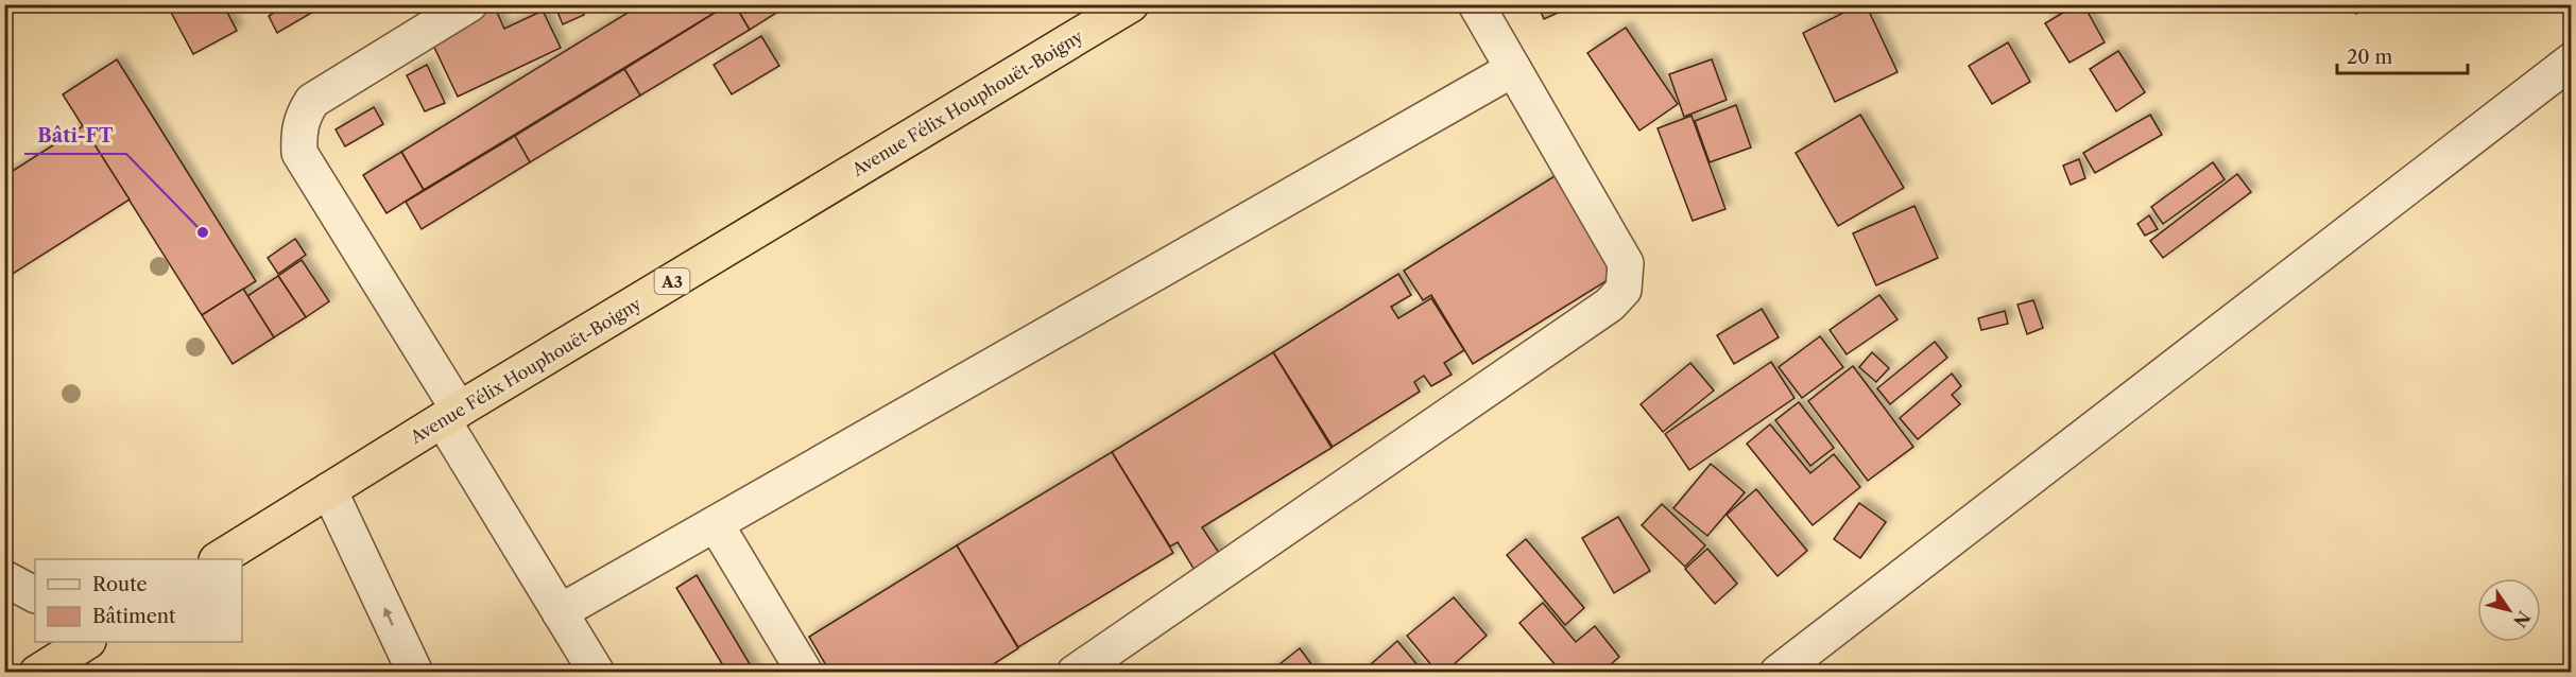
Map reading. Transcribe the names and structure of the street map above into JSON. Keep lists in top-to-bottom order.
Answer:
{
  "streets": {
    "highway": ["Avenue Félix Houphouët-Boigny", "A3"]
  },
  "places": ["Bâti-FT"],
  "legend": ["Route", "Bâtiment"],
  "scale_bar": "20 m",
  "north": "bottom right"
}
